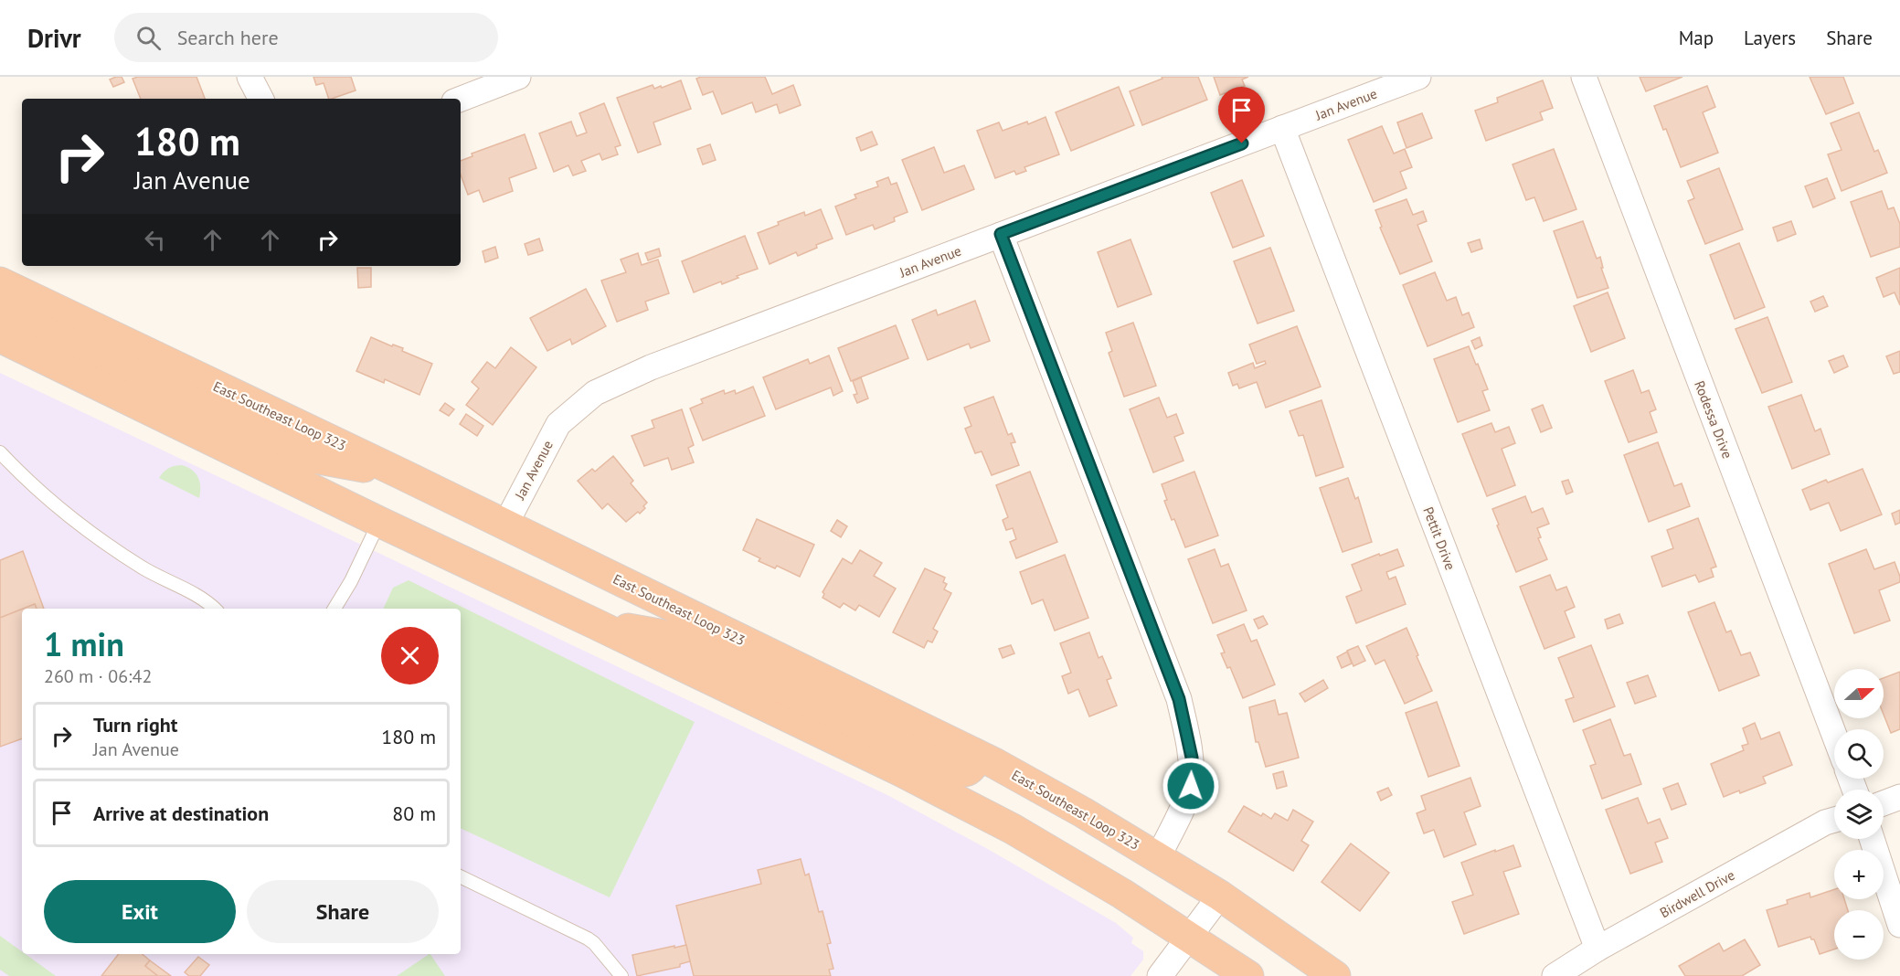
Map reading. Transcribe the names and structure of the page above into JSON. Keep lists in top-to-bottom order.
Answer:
{
  "streets": {
    "highway": ["East Southeast Loop 323"],
    "street": [
      "Jan Avenue",
      "Rodessa Drive",
      "Pettit Drive",
      "Birdwell Drive"
    ]
  },
  "crossings": [
    ["Jan Avenue", "East Southeast Loop 323"],
    ["Jan Avenue", "Pettit Drive"],
    ["Pettit Drive", "Birdwell Drive"]
  ],
  "north": "right",
  "page": {
    "header": "Drivr",
    "search": "Search here",
    "nav": ["Map", "Layers", "Share"],
    "turn": ["180 m", "Jan Avenue"],
    "heading": ["1 min", "260 m · 06:42"],
    "map_buttons": ["+", "−"],
    "list": [
      {
        "name": "Turn right",
        "note": "Jan Avenue",
        "value": "180 m"
      },
      {
        "name": "Arrive at destination",
        "value": "80 m"
      }
    ],
    "buttons": ["Exit", "Share"]
  }
}
